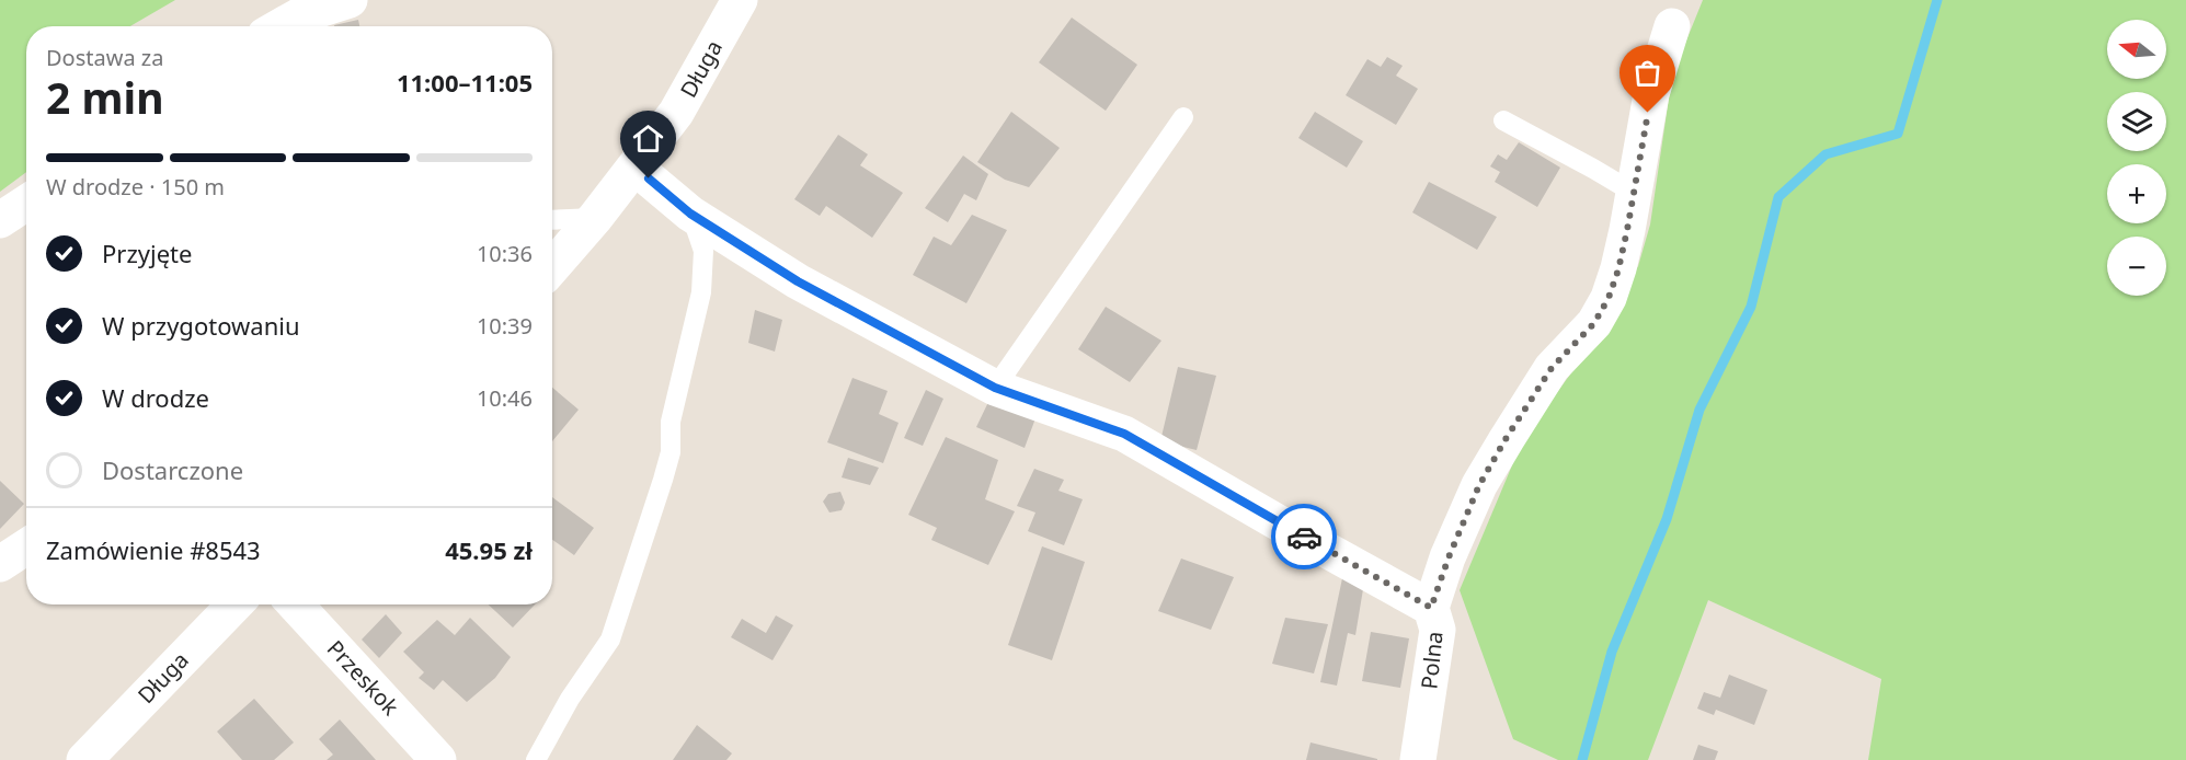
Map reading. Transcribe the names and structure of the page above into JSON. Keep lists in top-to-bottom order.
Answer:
{
  "streets": {
    "street": ["Długa", "Polna", "Przeskok"]
  },
  "north": "left",
  "page": {
    "map_buttons": ["+", "−"],
    "heading": ["2 min", "Dostawa za", "11:00–11:05"],
    "panel": ["Zamówienie #8543", "45.95 zł"],
    "bar": "W drodze · 150 m",
    "list": [
      ["Przyjęte", "10:36"],
      ["W przygotowaniu", "10:39"],
      ["W drodze", "10:46"],
      "Dostarczone"
    ]
  }
}
